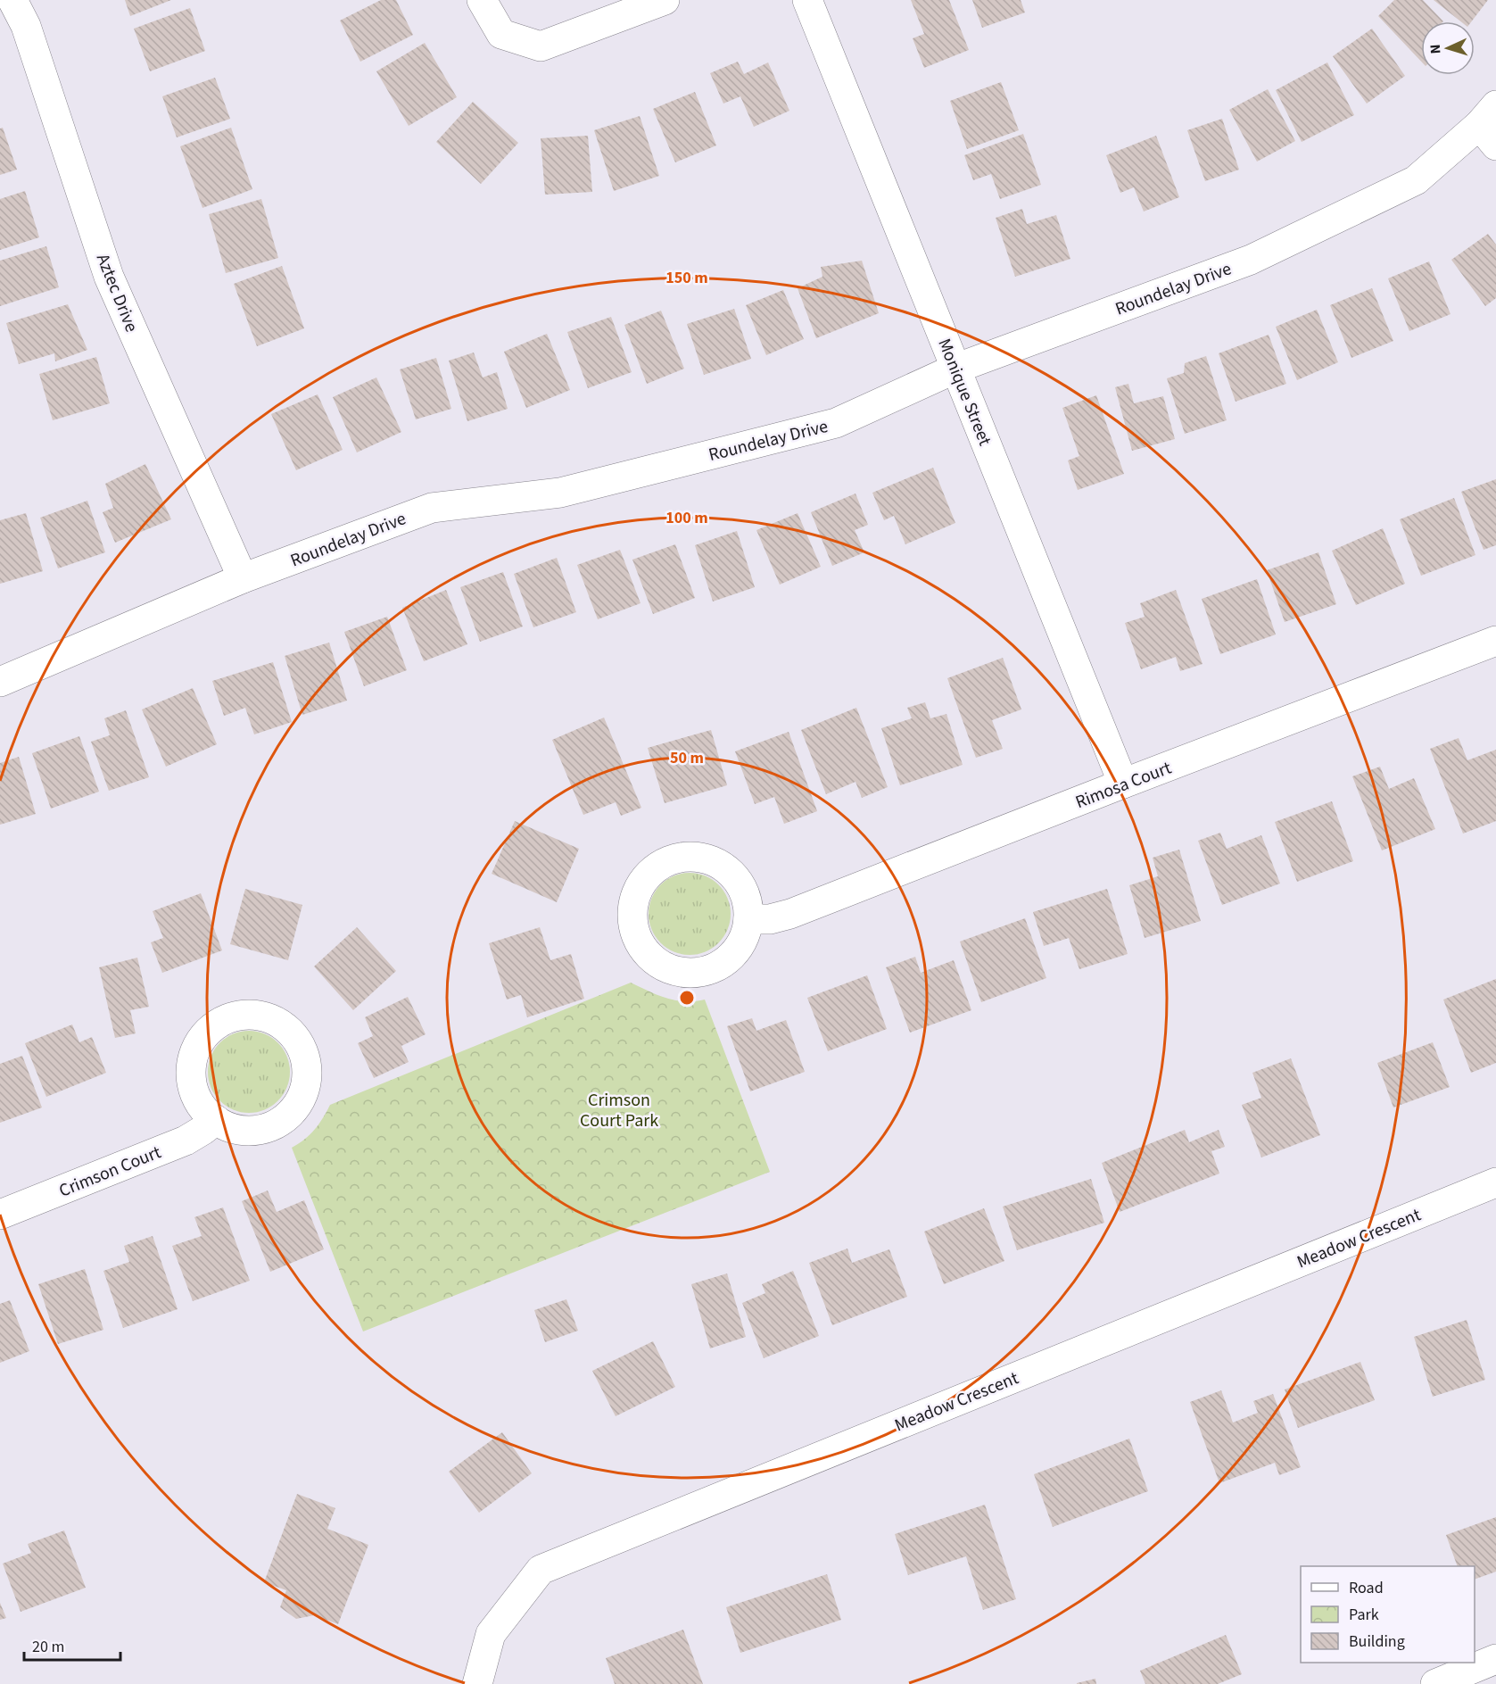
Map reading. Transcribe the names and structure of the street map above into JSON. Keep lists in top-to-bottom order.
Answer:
{
  "streets": {
    "street": [
      "Roundelay Drive",
      "Aztec Drive",
      "Monique Street",
      "Rimosa Court",
      "Crimson Court",
      "Meadow Crescent"
    ]
  },
  "crossings": [
    ["Roundelay Drive", "Aztec Drive"],
    ["Roundelay Drive", "Monique Street"],
    ["Monique Street", "Rimosa Court"]
  ],
  "parks": ["Crimson Court Park"],
  "legend": ["Road", "Park", "Building"],
  "scale_bar": "20 m",
  "north": "left",
  "rings": ["150 m", "100 m", "50 m"]
}
